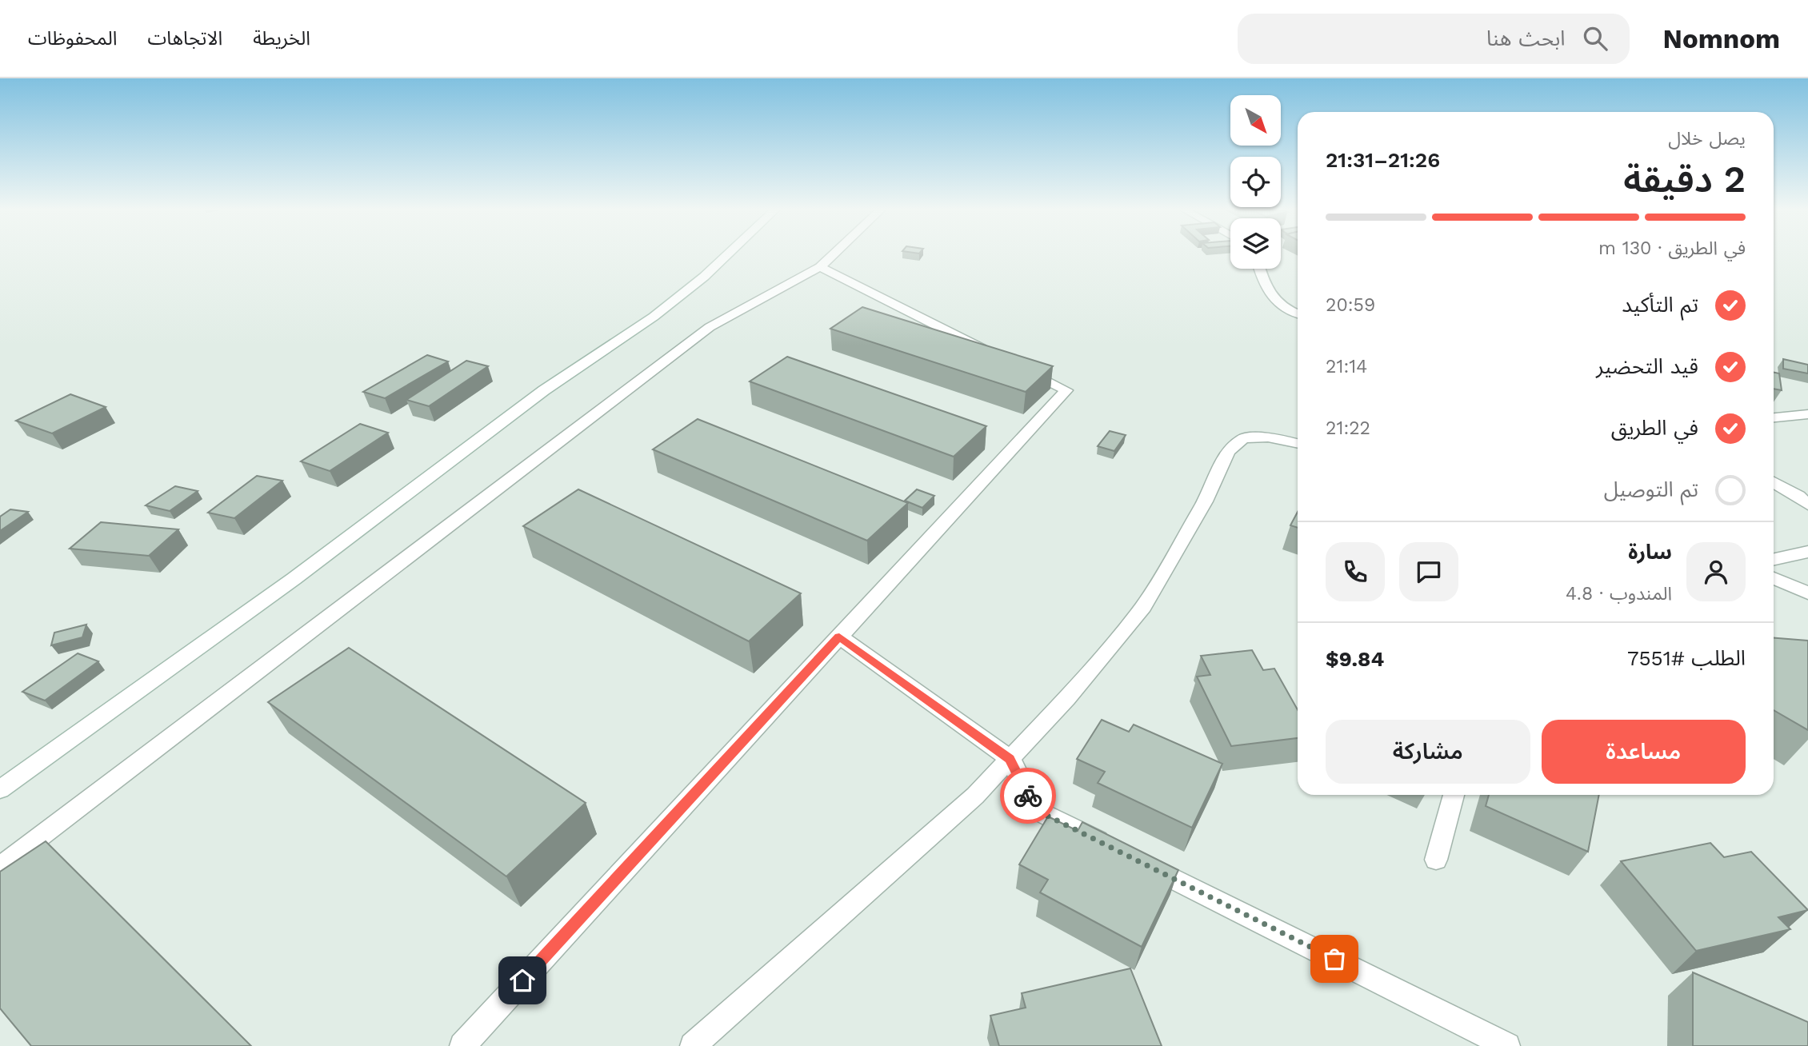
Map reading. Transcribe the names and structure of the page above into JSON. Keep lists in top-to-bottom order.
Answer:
{
  "north": "bottom right",
  "page": {
    "header": "Nomnom",
    "search": "ابحث هنا",
    "nav": ["الخريطة", "الاتجاهات", "المحفوظات"],
    "heading": ["2 دقيقة", "يصل خلال", "21:26–21:31"],
    "panel": [
      "سارة",
      "المندوب · 4.8",
      "الطلب #7551",
      "$9.84"
    ],
    "bar": "في الطريق · 130 m",
    "list": [
      ["تم التأكيد", "20:59"],
      ["قيد التحضير", "21:14"],
      ["في الطريق", "21:22"],
      "تم التوصيل"
    ],
    "buttons": ["مساعدة", "مشاركة"]
  }
}
